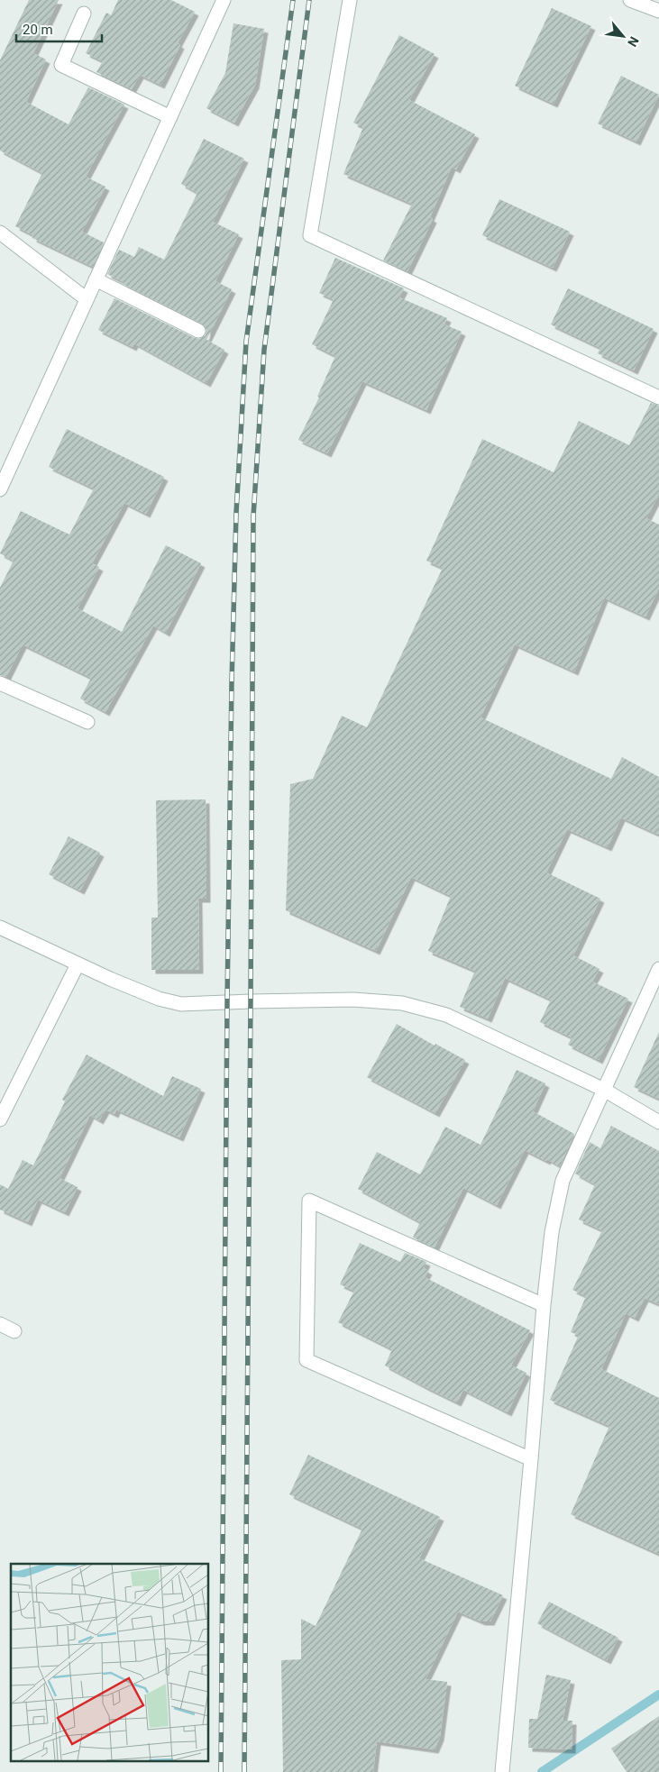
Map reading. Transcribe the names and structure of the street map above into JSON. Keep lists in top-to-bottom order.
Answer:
{
  "scale_bar": "20 m",
  "north": "bottom right"
}
